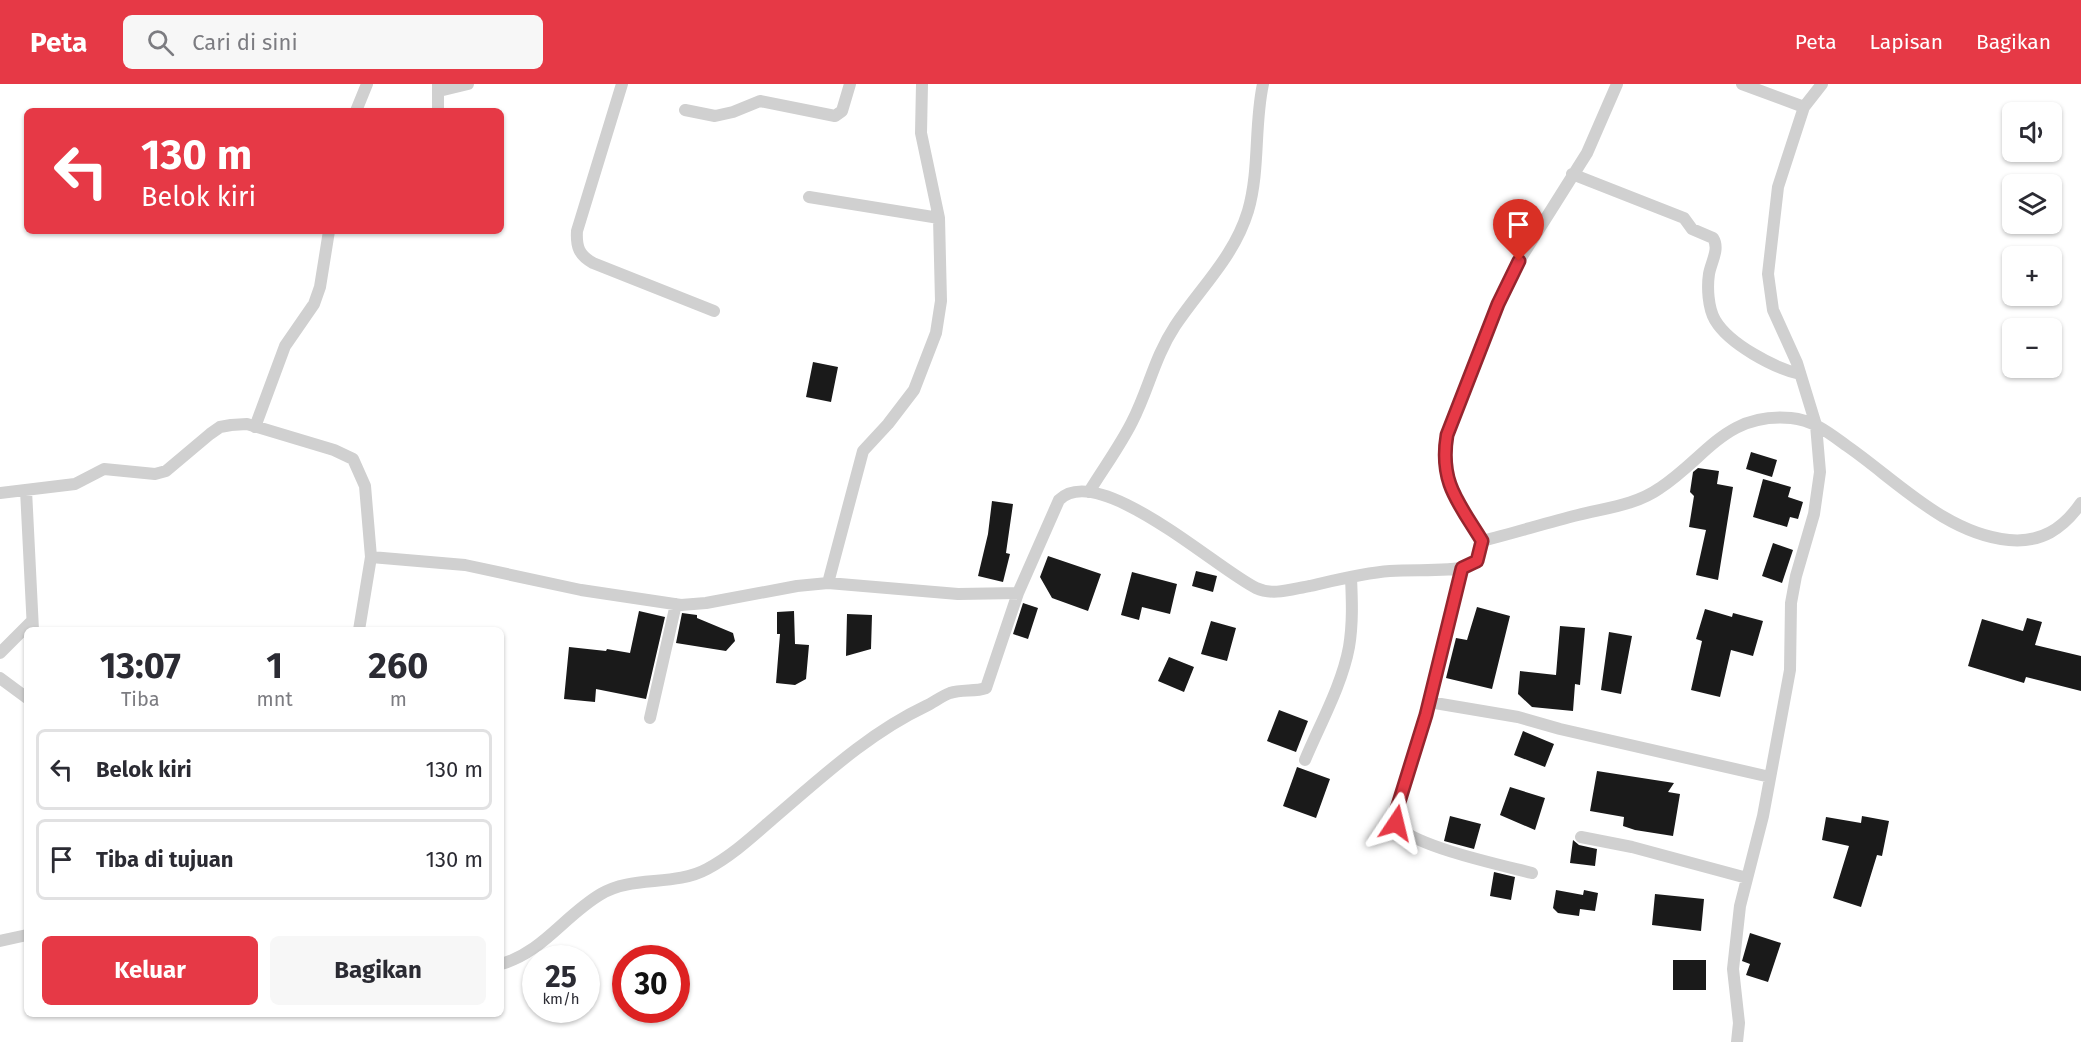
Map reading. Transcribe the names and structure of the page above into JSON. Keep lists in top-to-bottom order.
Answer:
{
  "page": {
    "header": "Peta",
    "search": "Cari di sini",
    "nav": ["Peta", "Lapisan", "Bagikan"],
    "map_buttons": ["+", "−"],
    "turn": ["130 m", "Belok kiri"],
    "eta": [
      "13:07",
      "Tiba",
      "1",
      "mnt",
      "260",
      "m"
    ],
    "list": [
      {
        "name": "Belok kiri",
        "value": "130 m"
      },
      {
        "name": "Tiba di tujuan",
        "value": "130 m"
      }
    ],
    "buttons": ["Keluar", "Bagikan"],
    "speed": "25 km/h",
    "limit": "30"
  }
}
